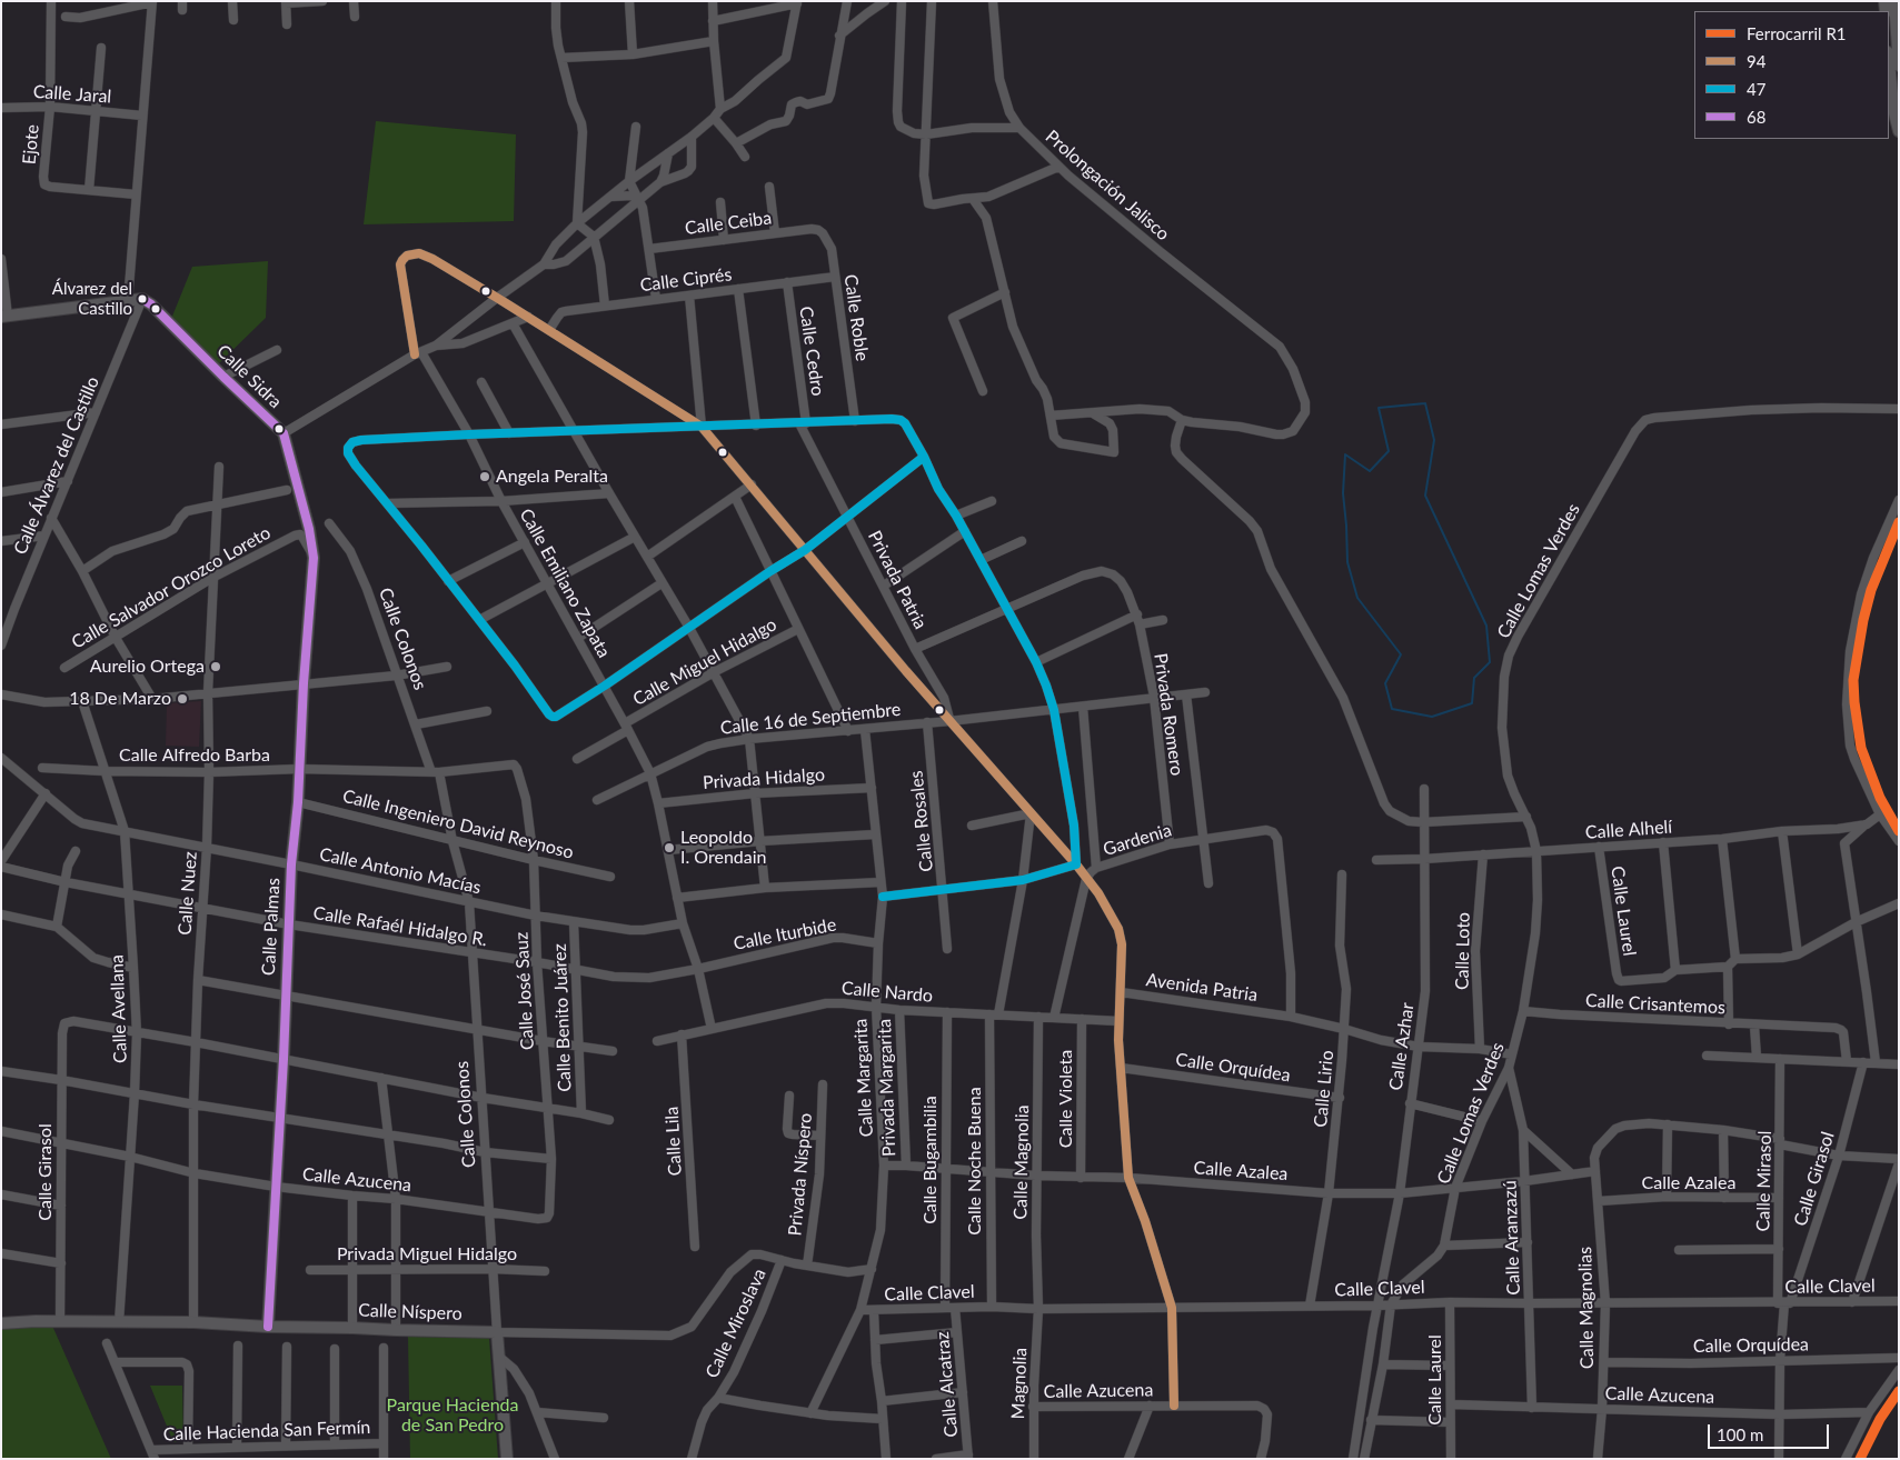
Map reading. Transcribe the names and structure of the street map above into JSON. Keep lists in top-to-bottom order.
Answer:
{
  "streets": {
    "street": [
      "Calle Jaral",
      "Ejote",
      "Prolongación Jalisco",
      "Calle Ceiba",
      "Calle Ciprés",
      "Calle Roble",
      "Calle Cedro",
      "Calle Sidra",
      "Calle Álvarez del Castillo",
      "Calle Lomas Verdes",
      "Privada Patria",
      "Calle Emiliano Zapata",
      "Calle Salvador Orozco Loreto",
      "Calle Colonos",
      "Calle Miguel Hidalgo",
      "Privada Romero",
      "Calle 16 de Septiembre",
      "Calle Alfredo Barba",
      "Privada Hidalgo",
      "Calle Rosales",
      "Calle Ingeniero David Reynoso",
      "Calle Alhelí",
      "Gardenia",
      "Calle Antonio Macías",
      "Calle Nuez",
      "Calle Laurel",
      "Calle Palmas",
      "Calle Rafaél Hidalgo R.",
      "Calle Iturbide",
      "Calle Loto",
      "Avenida Patria",
      "Calle José Sauz",
      "Calle Nardo",
      "Calle Crisantemos",
      "Calle Avellana",
      "Calle Benito Juárez",
      "Calle Azhar",
      "Calle Orquídea",
      "Calle Margarita",
      "Privada Margarita",
      "Calle Lirio",
      "Calle Violeta",
      "Calle Lila",
      "Calle Bugambilia",
      "Calle Noche Buena",
      "Calle Magnolia",
      "Calle Azalea",
      "Calle Girasol",
      "Privada Níspero",
      "Calle Azucena",
      "Calle Mirasol",
      "Calle Aranzazú",
      "Privada Miguel Hidalgo",
      "Calle Clavel",
      "Calle Magnolias",
      "Calle Níspero",
      "Calle Miroslava",
      "Magnolia",
      "Calle Alcatraz",
      "Calle Hacienda San Fermín"
    ]
  },
  "crossings": [
    ["Calle Jaral", "Ejote"],
    ["Calle Ceiba", "Calle Roble"],
    ["Calle Ciprés", "Calle Roble"],
    ["Calle Ciprés", "Calle Cedro"],
    ["Calle Ciprés", "Avenida Patria"],
    ["Calle Cedro", "Privada Patria"],
    ["Calle Sidra", "Calle Álvarez del Castillo"],
    ["Calle Sidra", "Calle Palmas"],
    ["Calle Lomas Verdes", "Calle Alhelí"],
    ["Calle Lomas Verdes", "Avenida Patria"],
    ["Calle Lomas Verdes", "Calle Crisantemos"],
    ["Calle Lomas Verdes", "Calle Azalea"],
    ["Calle Lomas Verdes", "Calle Aranzazú"],
    ["Privada Patria", "Calle 16 de Septiembre"],
    ["Privada Patria", "Avenida Patria"],
    ["Calle Emiliano Zapata", "Calle Miguel Hidalgo"],
    ["Calle Emiliano Zapata", "Calle 16 de Septiembre"],
    ["Calle Emiliano Zapata", "Privada Hidalgo"],
    ["Calle Emiliano Zapata", "Calle Antonio Macías"],
    ["Calle Emiliano Zapata", "Calle Rafaél Hidalgo R."],
    ["Calle Emiliano Zapata", "Calle Iturbide"],
    ["Calle Emiliano Zapata", "Avenida Patria"],
    ["Calle Emiliano Zapata", "Calle Nardo"],
    ["Calle Salvador Orozco Loreto", "Calle Nuez"],
    ["Calle Salvador Orozco Loreto", "Calle Palmas"],
    ["Calle Colonos", "Calle Alfredo Barba"],
    ["Calle Colonos", "Calle Ingeniero David Reynoso"],
    ["Calle Colonos", "Calle Antonio Macías"],
    ["Calle Colonos", "Calle Rafaél Hidalgo R."],
    ["Calle Colonos", "Calle Azucena"],
    ["Calle Colonos", "Privada Miguel Hidalgo"],
    ["Calle Colonos", "Calle Níspero"],
    ["Privada Romero", "Calle 16 de Septiembre"],
    ["Privada Romero", "Gardenia"],
    ["Calle 16 de Septiembre", "Calle Rosales"],
    ["Calle 16 de Septiembre", "Avenida Patria"],
    ["Calle 16 de Septiembre", "Calle Margarita"],
    ["Calle Alfredo Barba", "Calle Nuez"],
    ["Calle Alfredo Barba", "Calle Palmas"],
    ["Calle Alfredo Barba", "Calle José Sauz"],
    ["Calle Alfredo Barba", "Calle Avellana"],
    ["Privada Hidalgo", "Calle Margarita"],
    ["Calle Ingeniero David Reynoso", "Calle Palmas"],
    ["Calle Ingeniero David Reynoso", "Calle José Sauz"],
    ["Calle Alhelí", "Calle Laurel"],
    ["Calle Alhelí", "Calle Loto"],
    ["Calle Alhelí", "Calle Azhar"],
    ["Gardenia", "Avenida Patria"],
    ["Calle Antonio Macías", "Calle Nuez"],
    ["Calle Antonio Macías", "Calle Palmas"],
    ["Calle Antonio Macías", "Calle José Sauz"],
    ["Calle Antonio Macías", "Calle Avellana"],
    ["Calle Antonio Macías", "Calle Benito Juárez"],
    ["Calle Nuez", "Calle Rafaél Hidalgo R."],
    ["Calle Nuez", "Calle Azucena"],
    ["Calle Nuez", "Calle Níspero"],
    ["Calle Laurel", "Calle Azucena"],
    ["Calle Laurel", "Calle Clavel"],
    ["Calle Palmas", "Calle Rafaél Hidalgo R."],
    ["Calle Palmas", "Calle Azucena"],
    ["Calle Palmas", "Calle Níspero"],
    ["Calle Rafaél Hidalgo R.", "Calle Iturbide"],
    ["Calle Rafaél Hidalgo R.", "Calle José Sauz"],
    ["Calle Rafaél Hidalgo R.", "Calle Avellana"],
    ["Calle Rafaél Hidalgo R.", "Calle Benito Juárez"],
    ["Calle Iturbide", "Calle Margarita"],
    ["Calle Loto", "Avenida Patria"],
    ["Avenida Patria", "Calle Azhar"],
    ["Avenida Patria", "Calle Lirio"],
    ["Avenida Patria", "Calle Noche Buena"],
    ["Calle José Sauz", "Calle Azucena"],
    ["Calle Nardo", "Calle Margarita"],
    ["Calle Nardo", "Privada Margarita"],
    ["Calle Nardo", "Calle Violeta"],
    ["Calle Nardo", "Calle Lila"],
    ["Calle Nardo", "Calle Bugambilia"],
    ["Calle Nardo", "Calle Noche Buena"],
    ["Calle Nardo", "Calle Magnolia"],
    ["Calle Avellana", "Calle Girasol"],
    ["Calle Avellana", "Calle Azucena"],
    ["Calle Avellana", "Calle Níspero"],
    ["Calle Azhar", "Calle Azalea"],
    ["Calle Azhar", "Calle Clavel"],
    ["Calle Orquídea", "Calle Lirio"],
    ["Calle Orquídea", "Calle Mirasol"],
    ["Calle Orquídea", "Calle Magnolias"],
    ["Calle Margarita", "Calle Azalea"],
    ["Calle Margarita", "Calle Clavel"],
    ["Privada Margarita", "Calle Azalea"],
    ["Calle Lirio", "Calle Azalea"],
    ["Calle Lirio", "Calle Clavel"],
    ["Calle Violeta", "Calle Azalea"],
    ["Calle Bugambilia", "Calle Azalea"],
    ["Calle Bugambilia", "Calle Clavel"],
    ["Calle Noche Buena", "Calle Azalea"],
    ["Calle Noche Buena", "Calle Clavel"],
    ["Calle Magnolia", "Calle Azalea"],
    ["Calle Magnolia", "Calle Clavel"],
    ["Calle Magnolia", "Magnolia"],
    ["Calle Azalea", "Calle Mirasol"],
    ["Calle Azalea", "Calle Aranzazú"],
    ["Calle Azalea", "Calle Magnolias"],
    ["Calle Girasol", "Calle Azucena"],
    ["Calle Girasol", "Calle Mirasol"],
    ["Calle Girasol", "Calle Clavel"],
    ["Calle Girasol", "Calle Níspero"],
    ["Calle Azucena", "Calle Mirasol"],
    ["Calle Azucena", "Calle Aranzazú"],
    ["Calle Azucena", "Calle Magnolias"],
    ["Calle Azucena", "Magnolia"],
    ["Calle Mirasol", "Calle Clavel"],
    ["Calle Aranzazú", "Calle Clavel"],
    ["Calle Clavel", "Calle Magnolias"],
    ["Calle Clavel", "Magnolia"],
    ["Calle Clavel", "Calle Alcatraz"],
    ["Calle Níspero", "Calle Miroslava"]
  ],
  "parks": ["Parque Hacienda de San Pedro"],
  "places": [
    "Álvarez del Castillo",
    "Angela Peralta",
    "Aurelio Ortega",
    "18 De Marzo",
    "Leopoldo I. Orendain"
  ],
  "lines": [
    "transit line 94",
    "transit line 68",
    "transit line 47",
    "rail line R1"
  ],
  "legend": [
    "Ferrocarril R1",
    "94",
    "47",
    "68"
  ],
  "scale_bar": "100 m"
}
